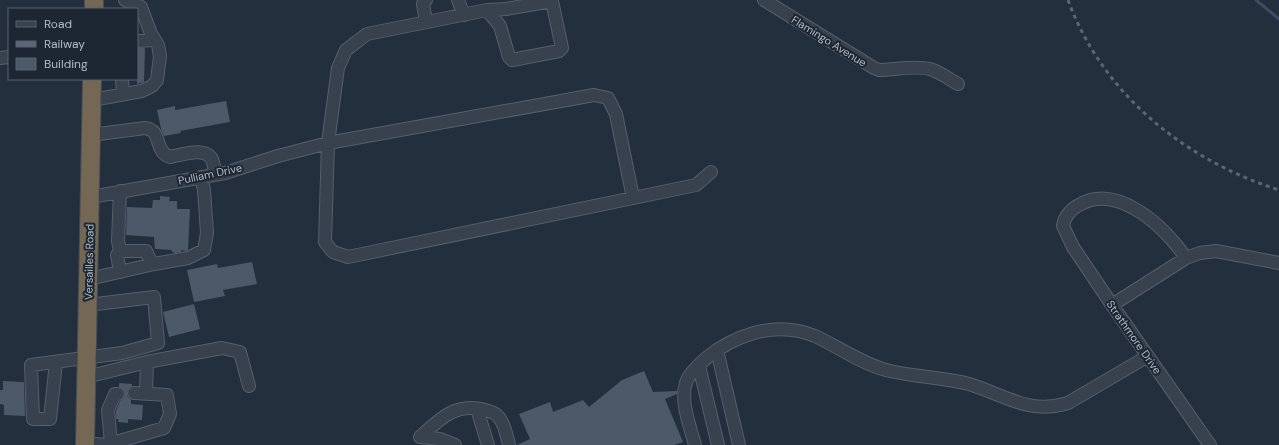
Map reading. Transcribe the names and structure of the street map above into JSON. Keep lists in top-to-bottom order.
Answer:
{
  "streets": {
    "highway": ["Versailles Road"],
    "street": ["Flamingo Avenue", "Pulliam Drive", "Strathmore Drive"]
  },
  "crossings": [
    ["Pulliam Drive", "Versailles Road"]
  ],
  "legend": ["Road", "Railway", "Building"]
}
